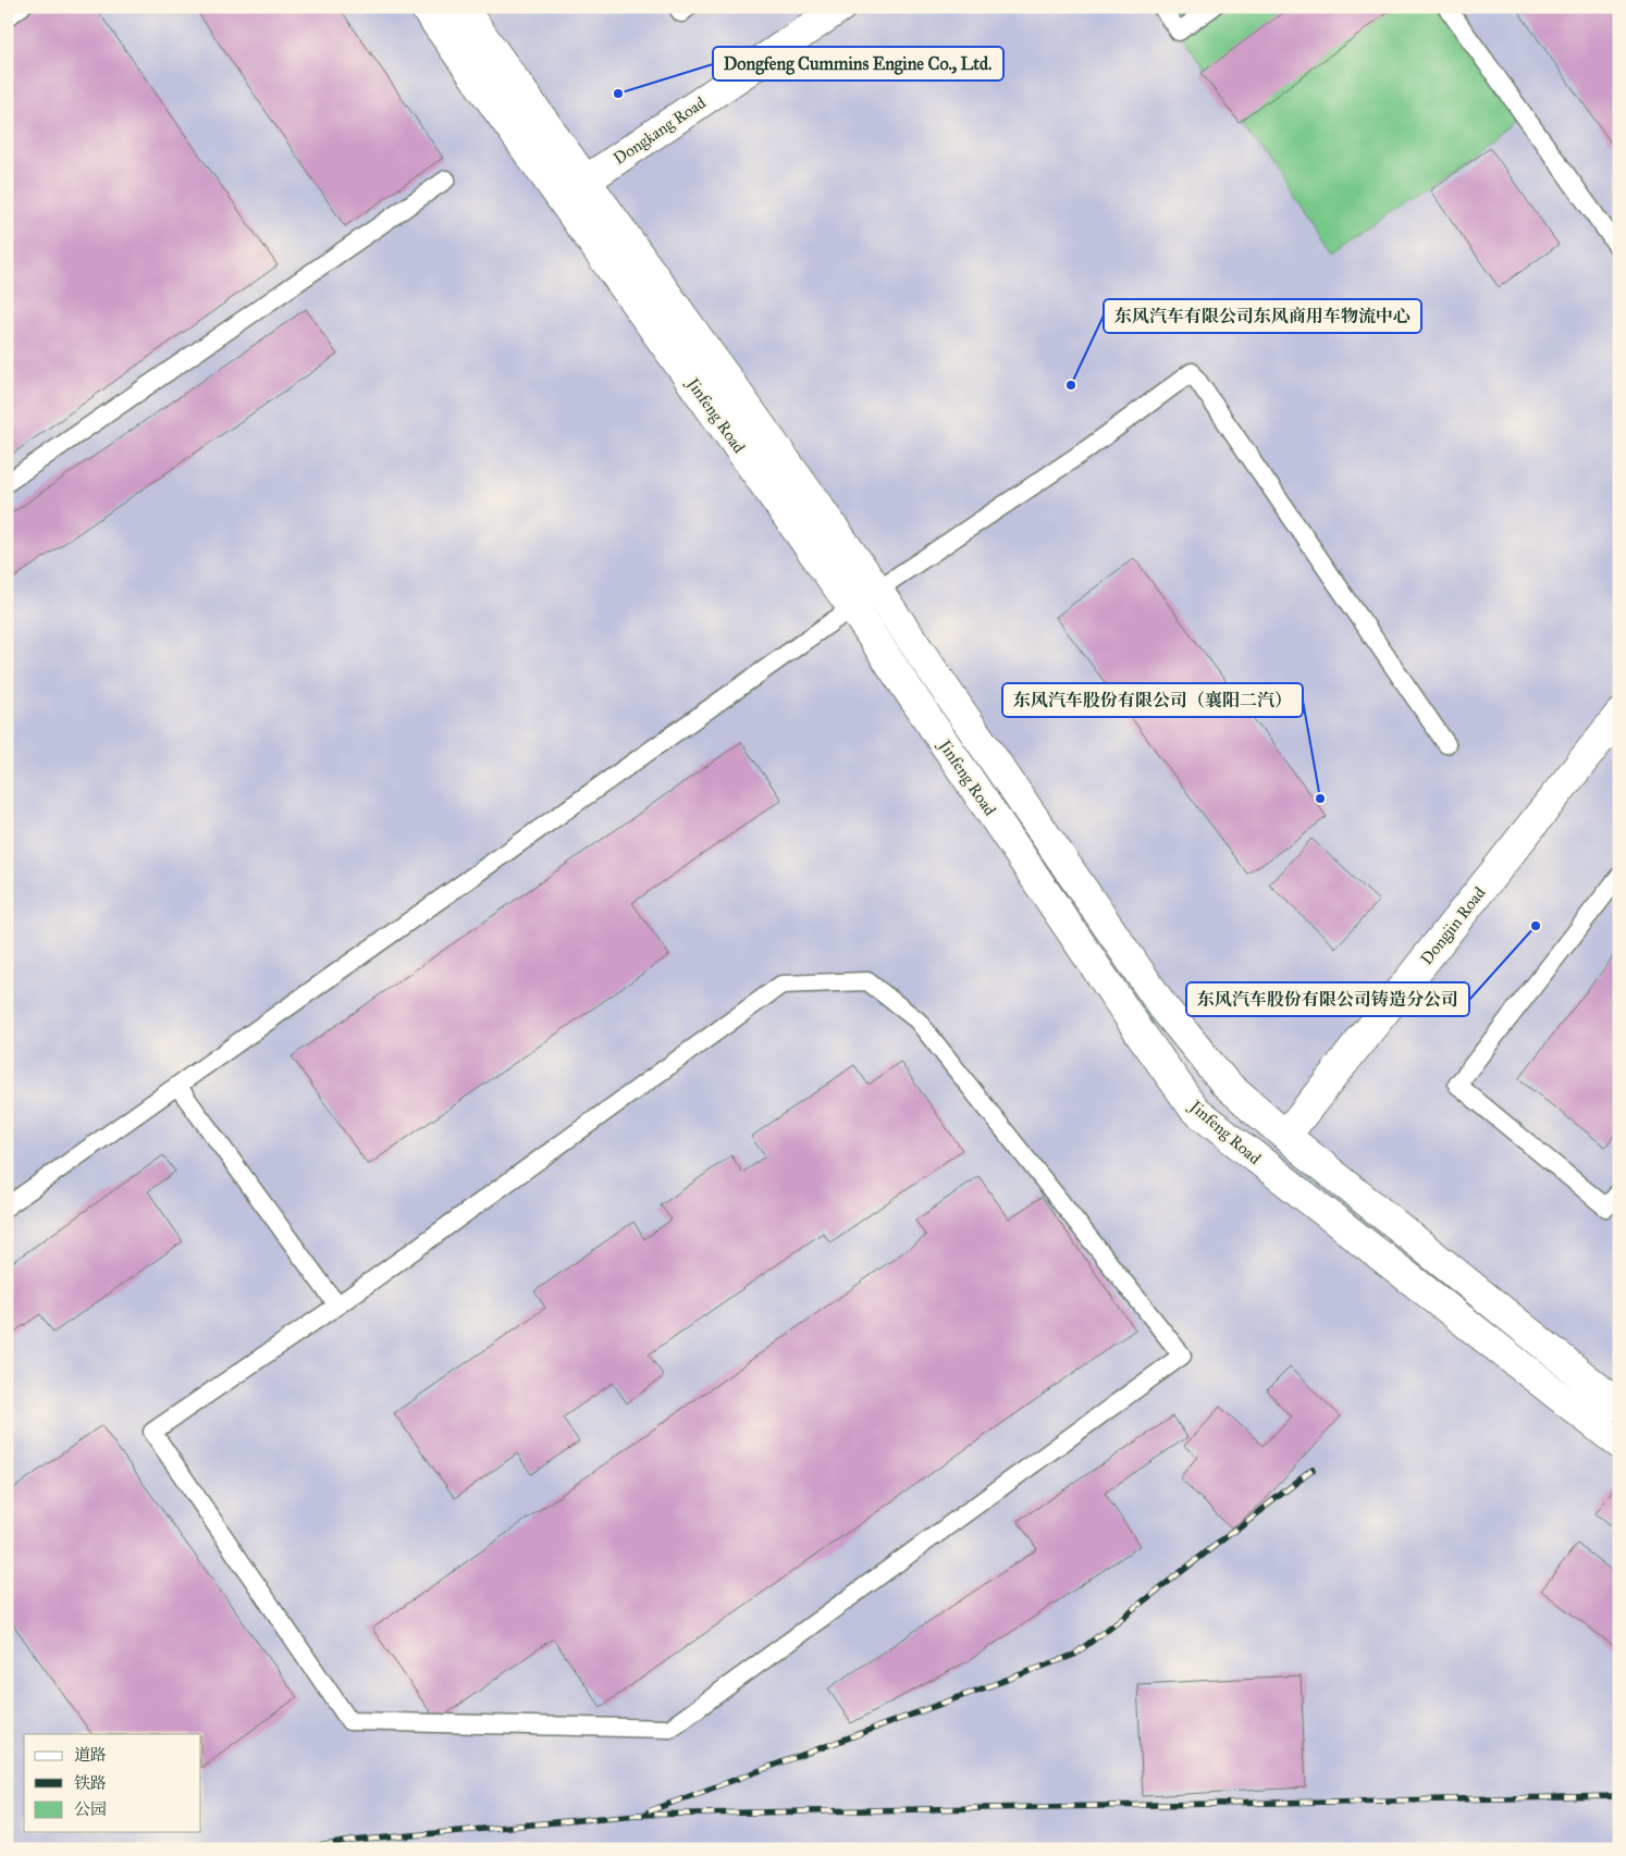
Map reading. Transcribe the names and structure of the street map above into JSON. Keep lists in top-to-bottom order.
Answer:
{
  "streets": {
    "street": ["Dongkang Road", "Jinfeng Road", "Dongjin Road"]
  },
  "crossings": [
    ["Dongkang Road", "Jinfeng Road"],
    ["Jinfeng Road", "Dongjin Road"]
  ],
  "places": [
    "Dongfeng Cummins Engine Co., Ltd.",
    "东风汽车有限公司东风商用车物流中心",
    "东风汽车股份有限公司（襄阳二汽）",
    "东风汽车股份有限公司铸造分公司"
  ],
  "legend": ["道路", "铁路", "公园"]
}
